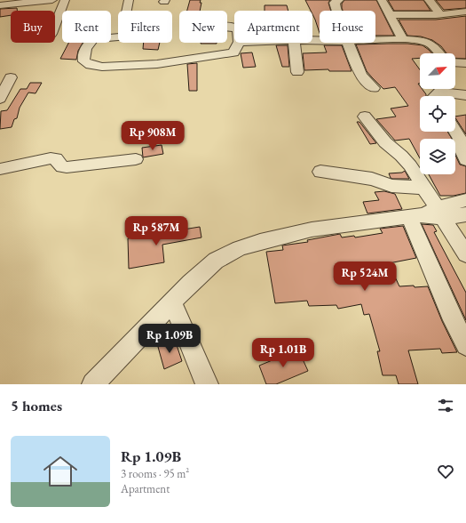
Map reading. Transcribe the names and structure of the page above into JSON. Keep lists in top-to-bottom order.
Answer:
{
  "north": "top right",
  "page": {
    "chip": [
      "Buy",
      "Rent",
      "Filters",
      "New",
      "Apartment",
      "House"
    ],
    "price": [
      "Rp 908M",
      "Rp 587M",
      "Rp 524M",
      "Rp 1.09B",
      "Rp 1.01B"
    ],
    "heading": "5 homes",
    "list": [
      {
        "name": "Rp 1.09B",
        "note": "3 rooms · 95 m² · Apartment"
      }
    ]
  }
}
